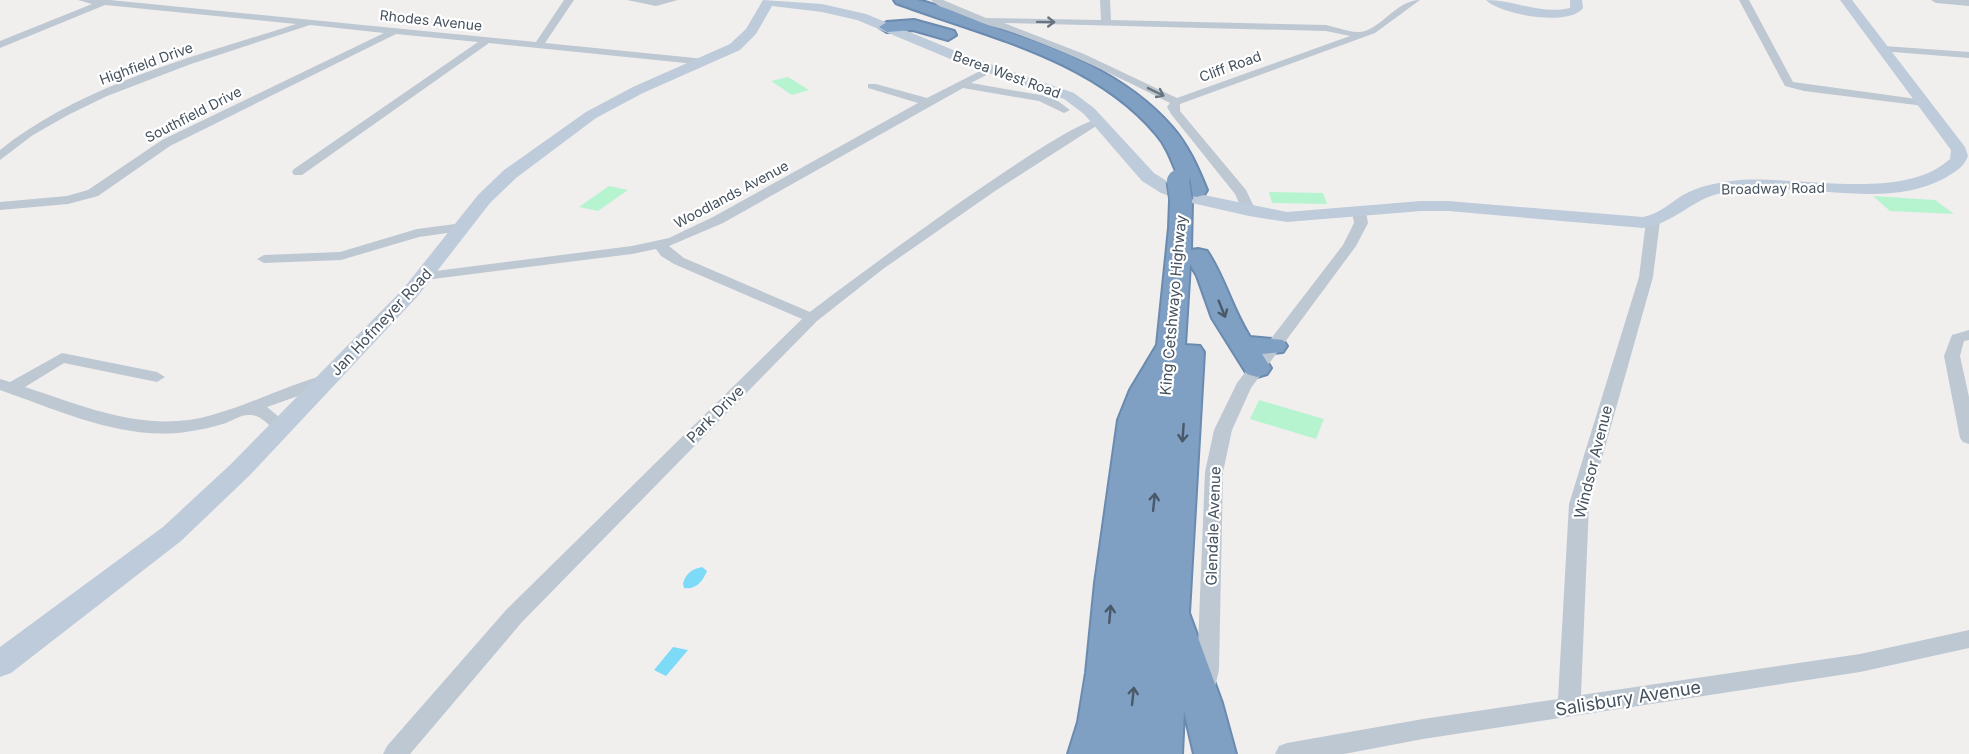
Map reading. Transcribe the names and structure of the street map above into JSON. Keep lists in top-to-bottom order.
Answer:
{
  "streets": {
    "highway": ["King Cetshwayo Highway"],
    "street": [
      "Rhodes Avenue",
      "Highfield Drive",
      "Cliff Road",
      "Berea West Road",
      "Southfield Drive",
      "Broadway Road",
      "Woodlands Avenue",
      "Jan Hofmeyer Road",
      "Park Drive",
      "Windsor Avenue",
      "Glendale Avenue",
      "Salisbury Avenue"
    ]
  },
  "crossings": [
    ["Rhodes Avenue", "Highfield Drive"],
    ["Rhodes Avenue", "Southfield Drive"],
    ["Rhodes Avenue", "Jan Hofmeyer Road"],
    ["Berea West Road", "Woodlands Avenue"],
    ["Berea West Road", "Jan Hofmeyer Road"],
    ["Berea West Road", "Park Drive"],
    ["Broadway Road", "Windsor Avenue"],
    ["Woodlands Avenue", "Jan Hofmeyer Road"],
    ["Windsor Avenue", "Salisbury Avenue"]
  ]
}
